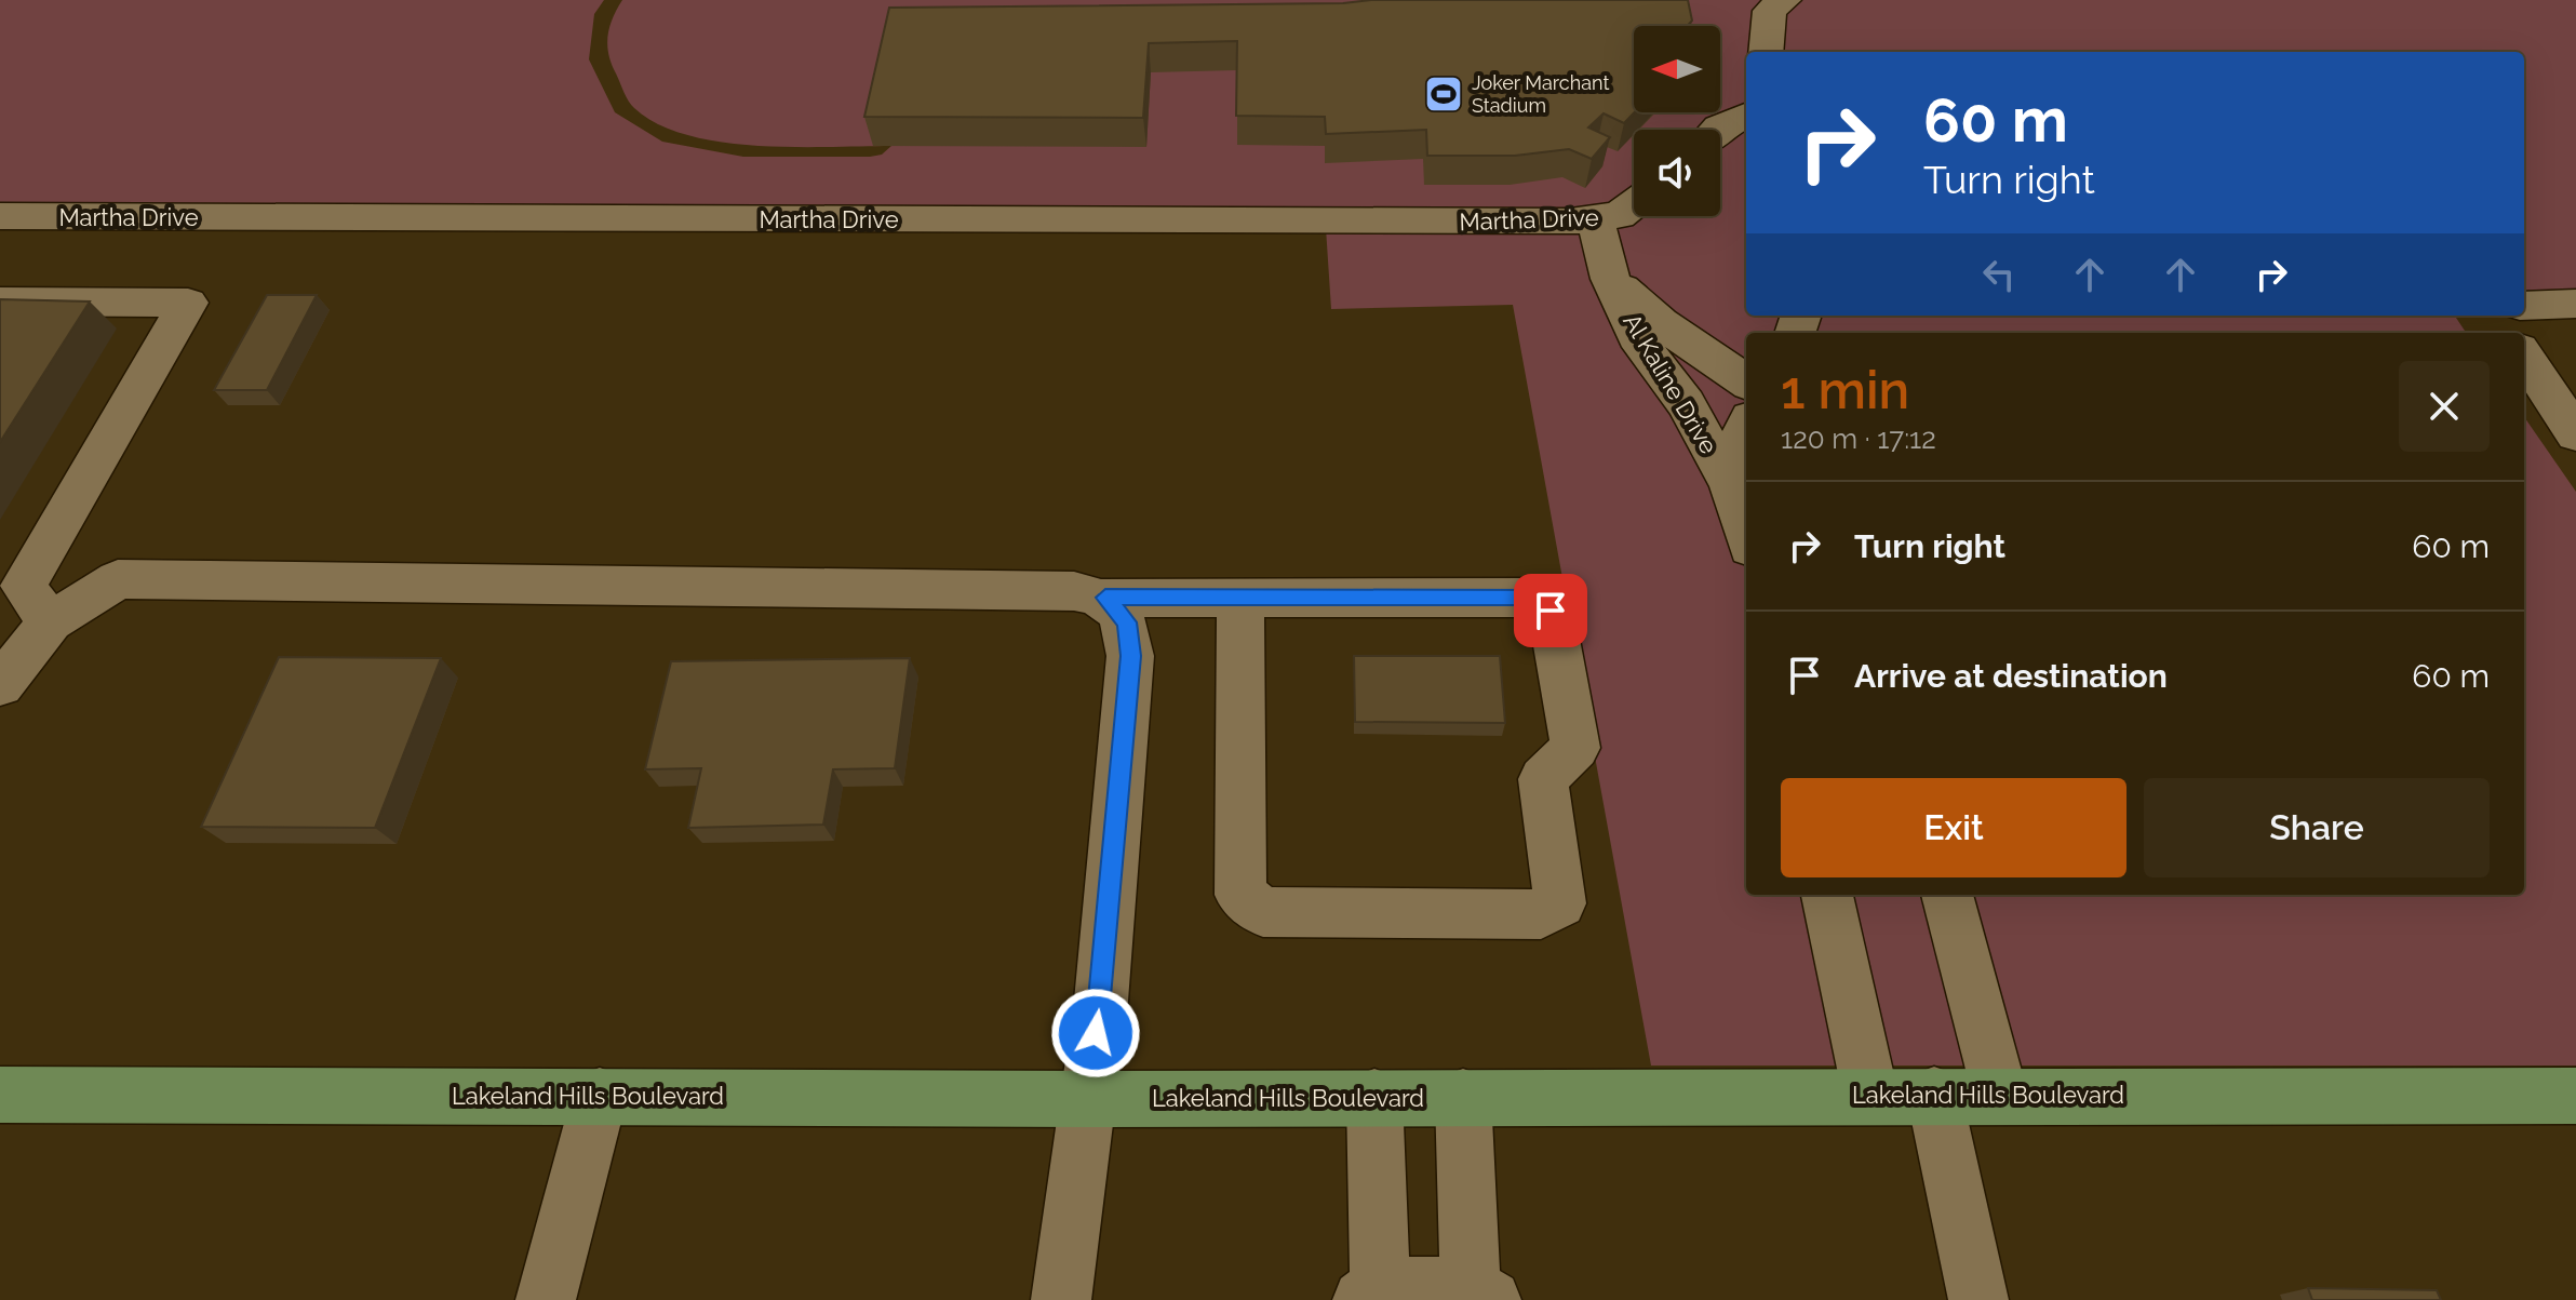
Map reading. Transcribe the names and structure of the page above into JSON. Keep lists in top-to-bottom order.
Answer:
{
  "streets": {
    "main road": ["Lakeland Hills Boulevard"],
    "street": ["Martha Drive", "Al Kaline Drive"]
  },
  "crossings": [
    ["Martha Drive", "Al Kaline Drive"]
  ],
  "places": {
    "sports": ["Joker Marchant Stadium"]
  },
  "north": "left",
  "page": {
    "turn": ["60 m", "Turn right"],
    "heading": ["1 min", "120 m · 17:12"],
    "list": [
      {
        "name": "Turn right",
        "value": "60 m"
      },
      {
        "name": "Arrive at destination",
        "value": "60 m"
      }
    ],
    "buttons": ["Exit", "Share"]
  }
}
